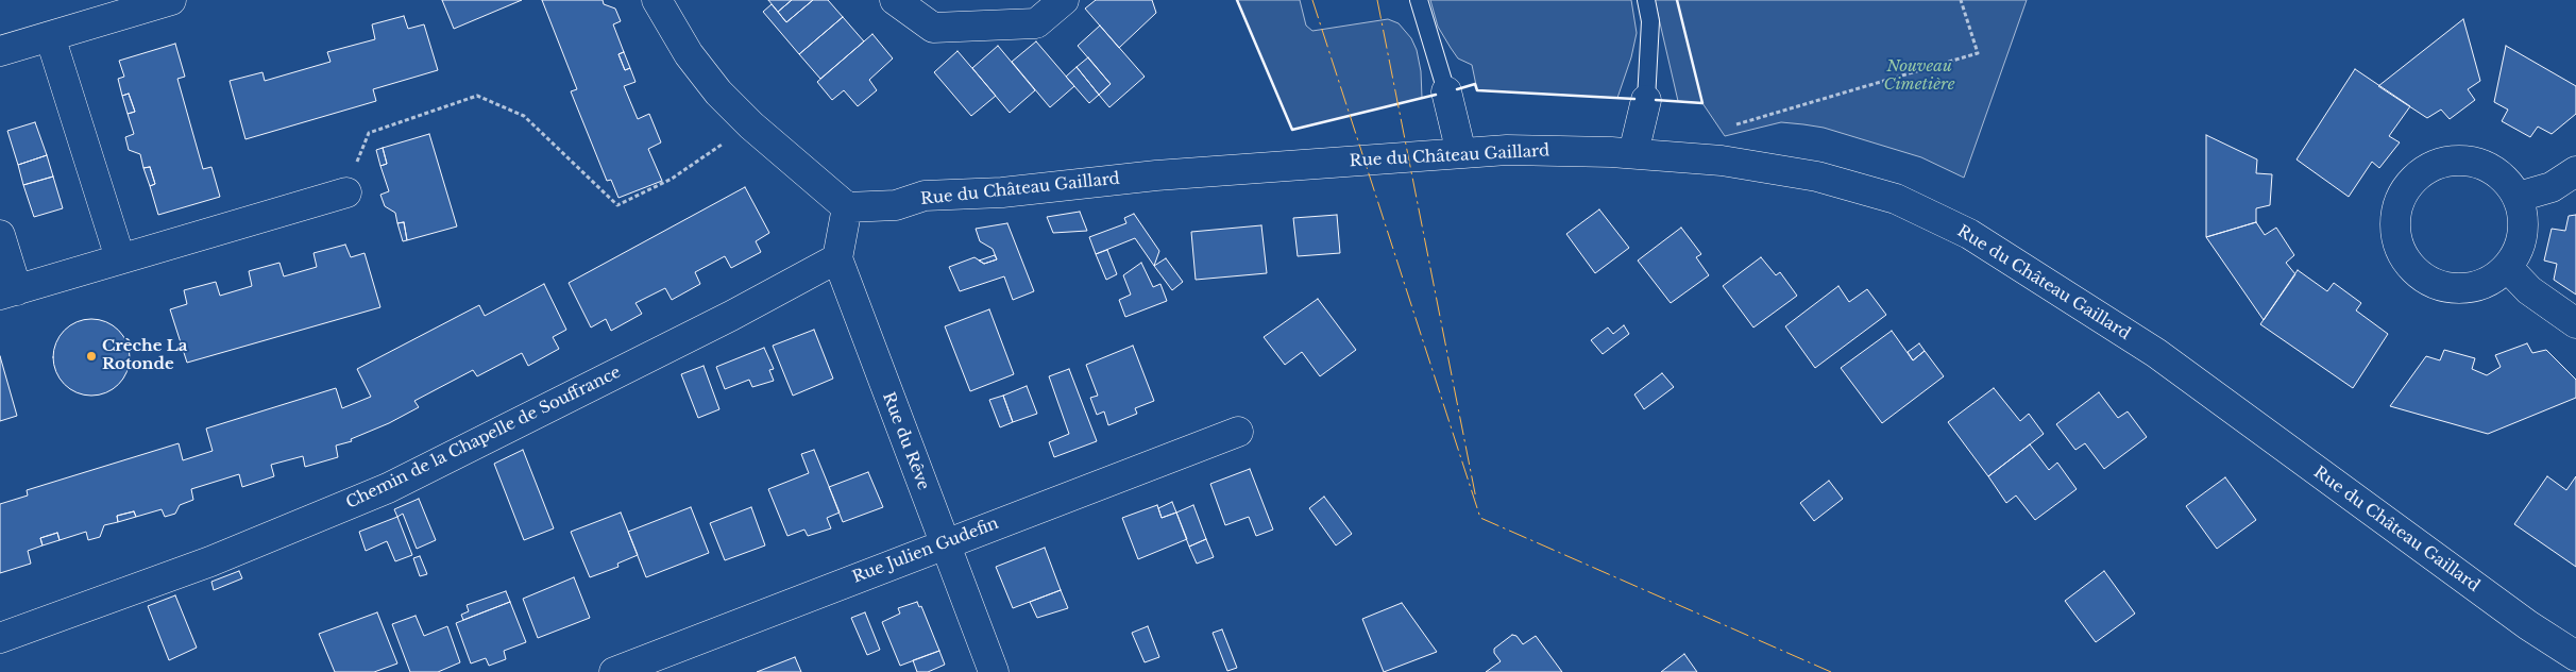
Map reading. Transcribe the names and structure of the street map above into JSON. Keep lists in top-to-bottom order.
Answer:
{
  "streets": {
    "street": [
      "Rue du Château Gaillard",
      "Chemin de la Chapelle de Souffrance",
      "Rue du Rêve",
      "Rue Julien Gudefin"
    ]
  },
  "crossings": [
    ["Chemin de la Chapelle de Souffrance", "Rue du Rêve"],
    ["Rue du Rêve", "Rue Julien Gudefin"]
  ],
  "parks": ["Nouveau Cimetière"],
  "places": ["Crèche La Rotonde"]
}
